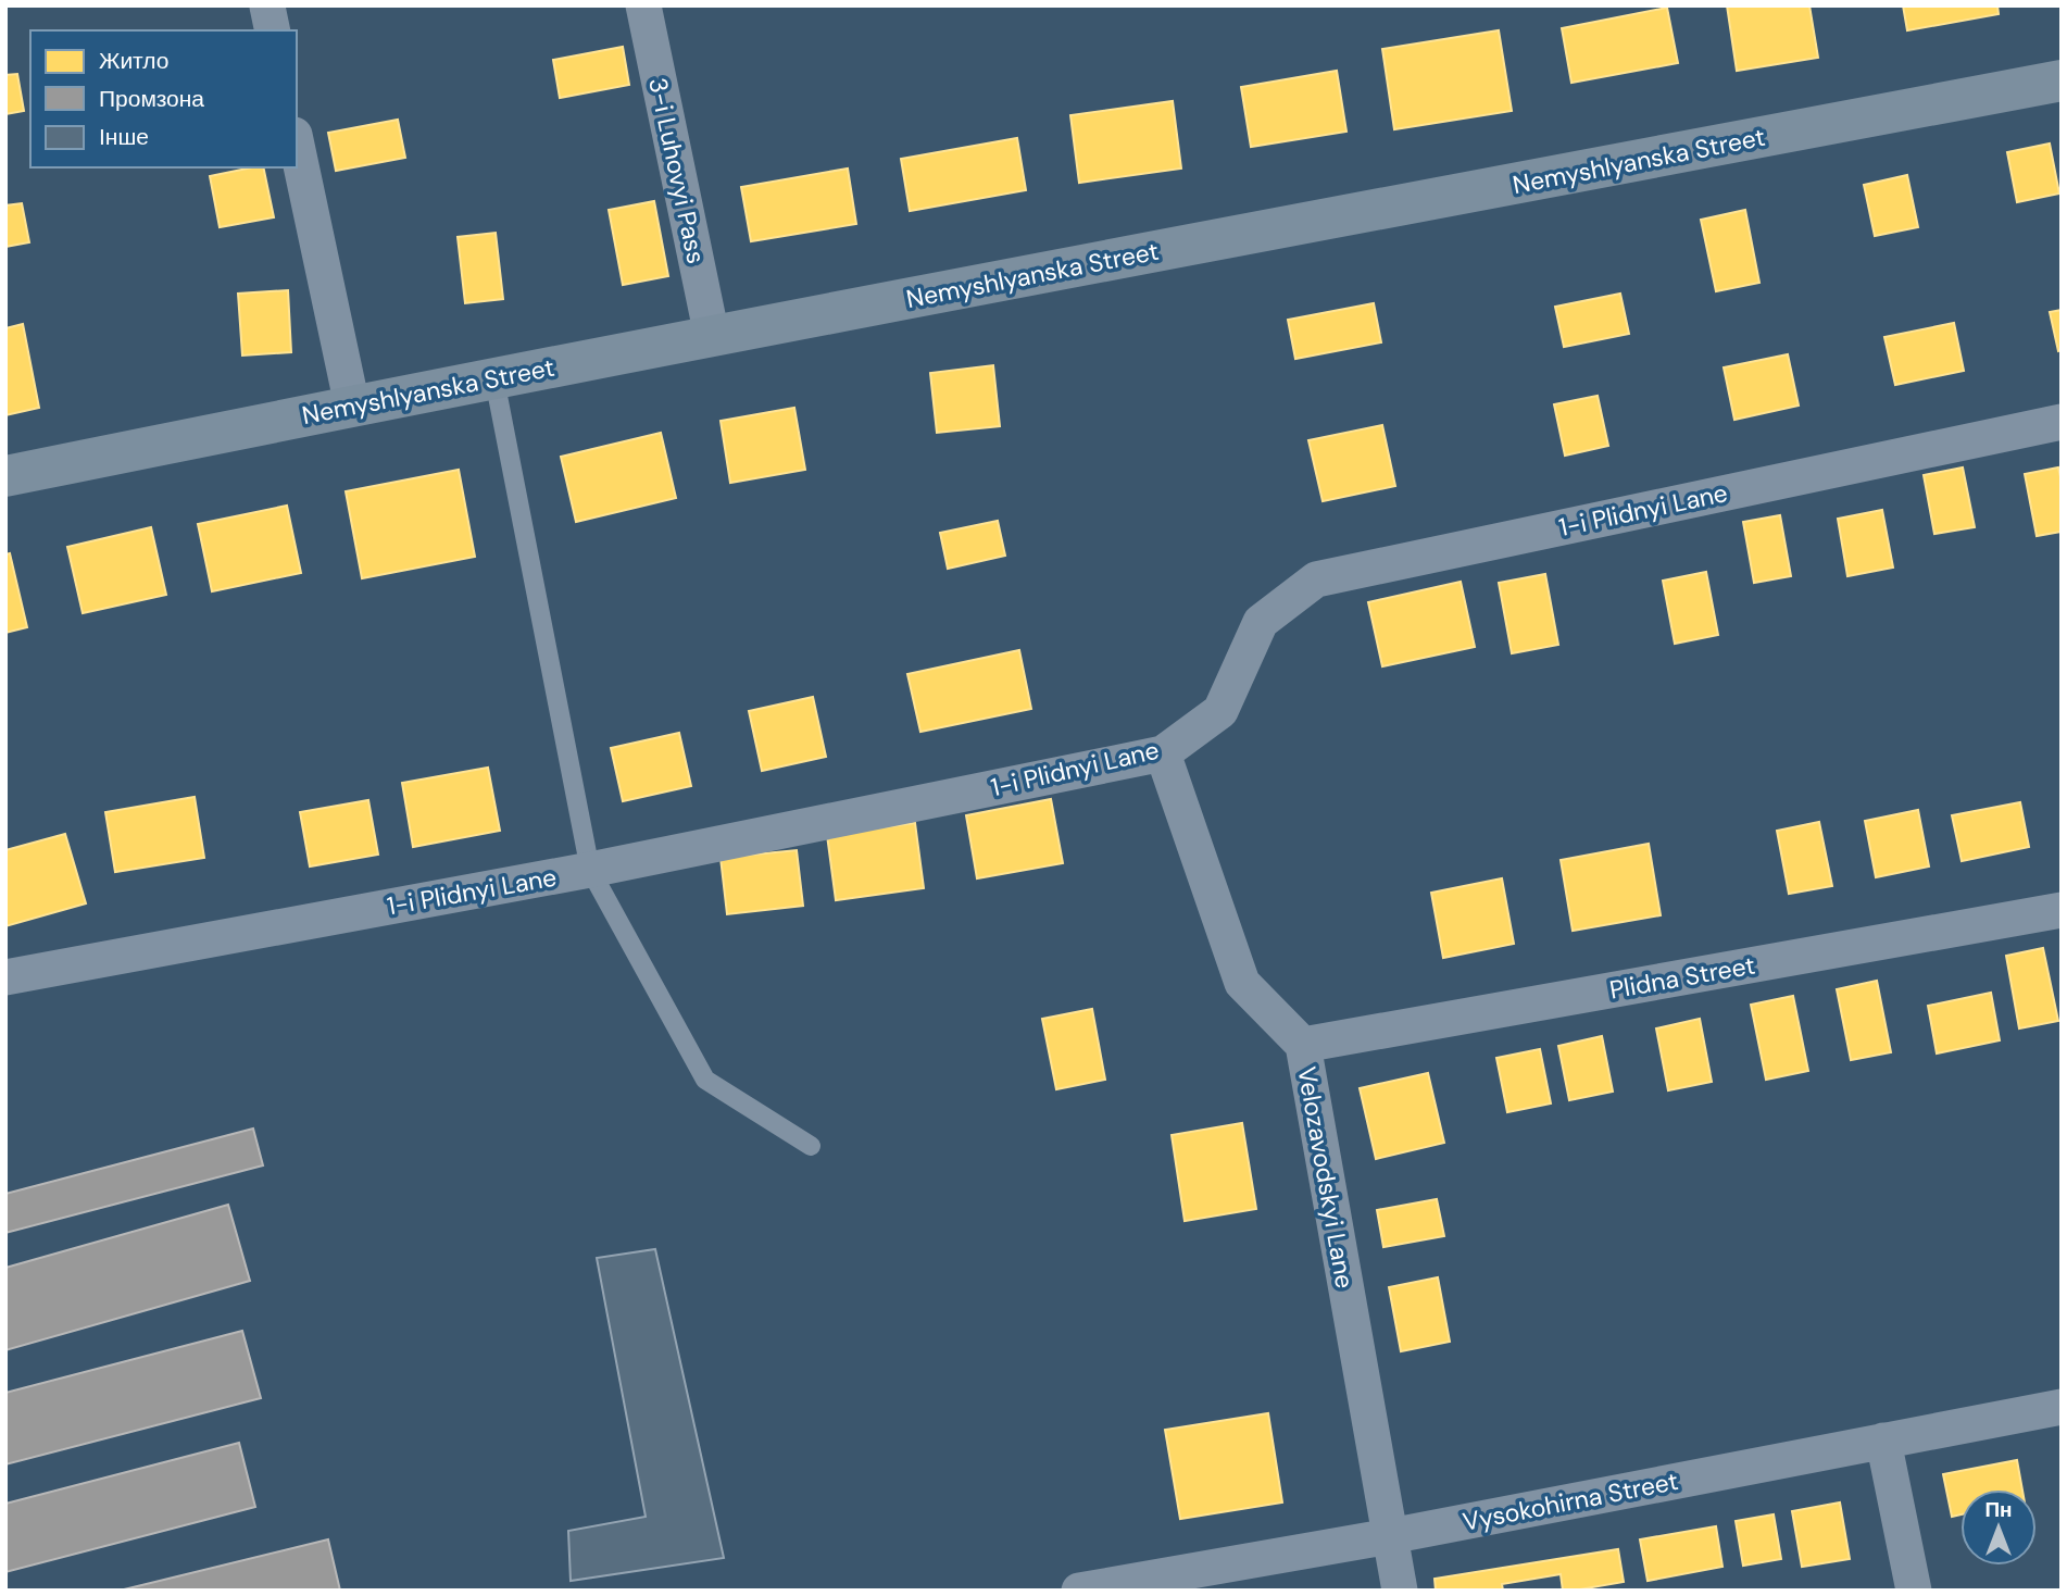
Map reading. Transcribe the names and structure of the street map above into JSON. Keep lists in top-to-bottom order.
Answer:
{
  "streets": {
    "street": [
      "Nemyshlyanska Street",
      "3-i Luhovyi Pass",
      "1-i Plidnyi Lane",
      "Plidna Street",
      "Velozavodskyi Lane",
      "Vysokohirna Street"
    ]
  },
  "crossings": [
    ["Nemyshlyanska Street", "3-i Luhovyi Pass"],
    ["1-i Plidnyi Lane", "Velozavodskyi Lane"],
    ["Plidna Street", "Velozavodskyi Lane"],
    ["Velozavodskyi Lane", "Vysokohirna Street"]
  ],
  "legend": ["Житло", "Промзона", "Інше"],
  "north": "top"
}
